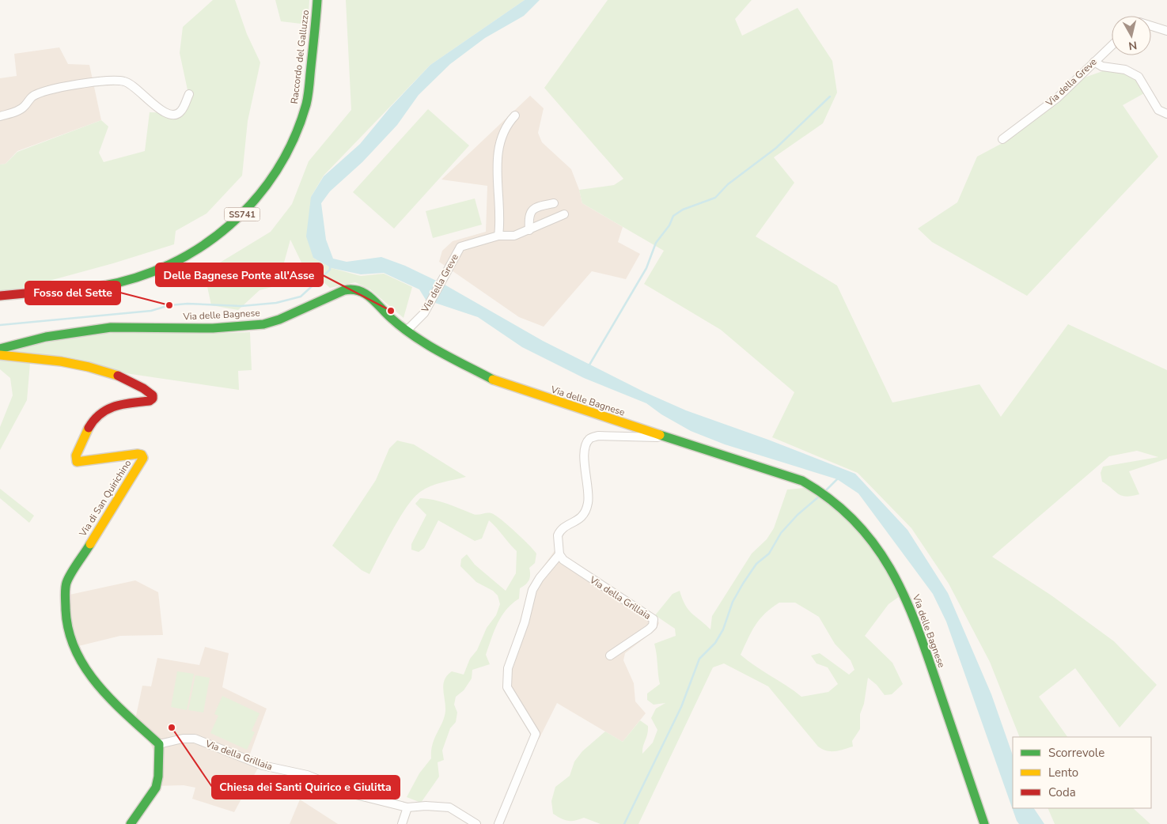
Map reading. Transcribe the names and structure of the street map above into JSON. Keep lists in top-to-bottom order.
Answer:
{
  "streets": {
    "main road": [
      "Raccordo del Galluzzo",
      "SS741",
      "Via delle Bagnese",
      "Via di San Quirichino"
    ],
    "street": ["Via della Greve", "Via della Grillaia"]
  },
  "crossings": [
    ["Via della Greve", "Via delle Bagnese"],
    ["Via di San Quirichino", "Via della Grillaia"]
  ],
  "places": ["Fosso del Sette", "Delle Bagnese Ponte all'Asse", "Chiesa dei Santi Quirico e Giulitta"],
  "legend": ["Scorrevole", "Lento", "Coda"],
  "north": "bottom"
}
